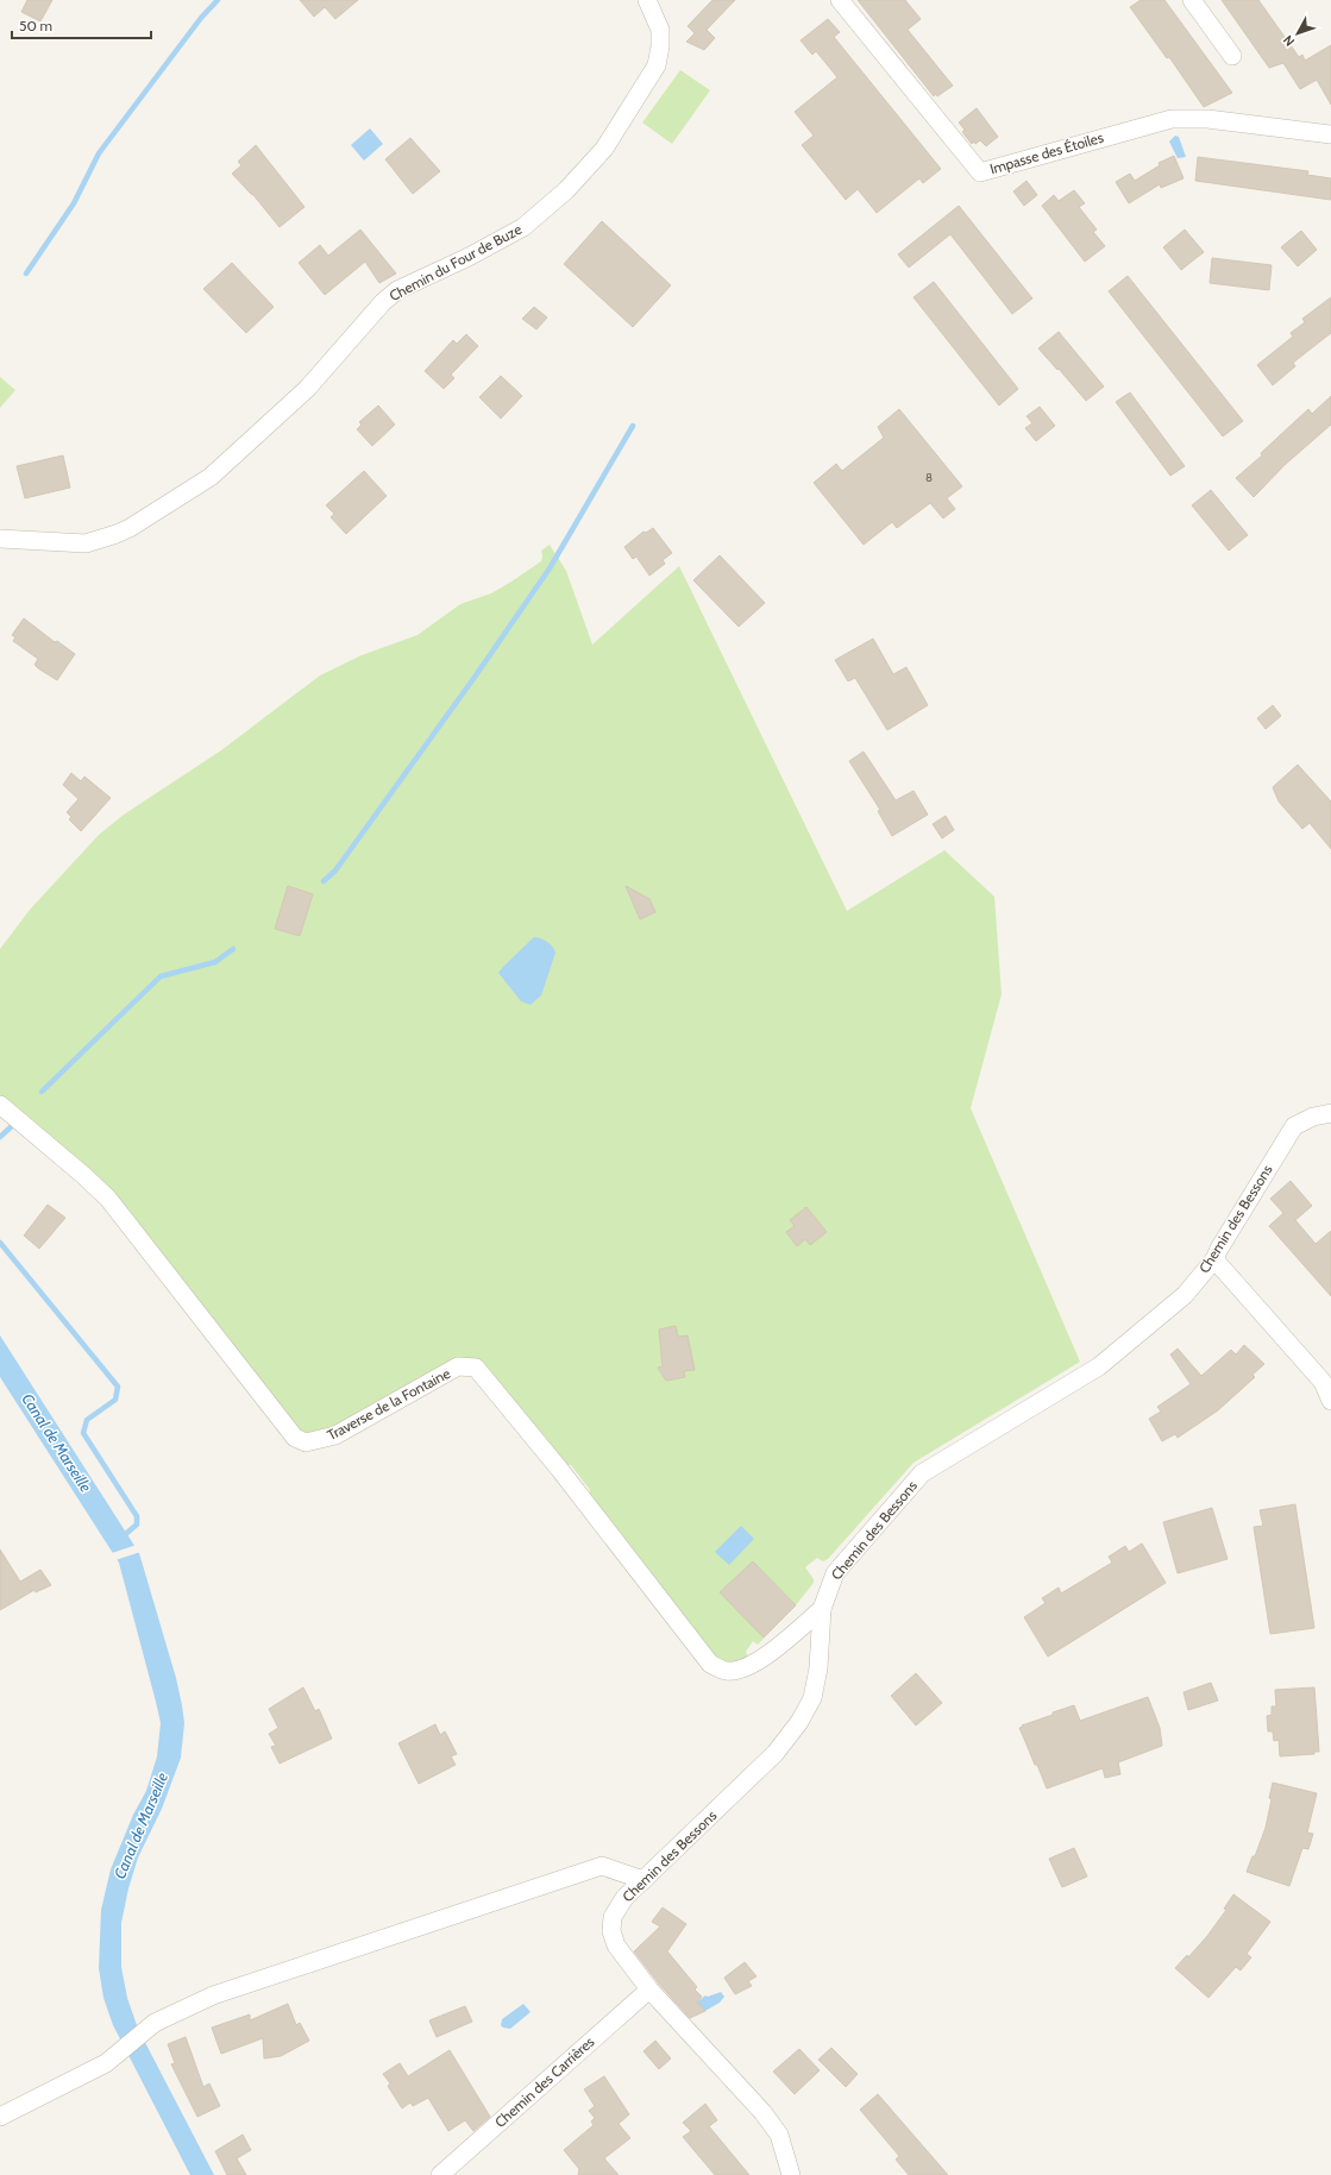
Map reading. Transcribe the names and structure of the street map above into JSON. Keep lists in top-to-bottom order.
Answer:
{
  "streets": {
    "street": [
      "Impasse des Étoiles",
      "Chemin du Four de Buze",
      "Chemin des Bessons",
      "Traverse de la Fontaine",
      "Chemin des Carrières"
    ]
  },
  "crossings": [
    ["Chemin des Bessons", "Traverse de la Fontaine"],
    ["Chemin des Bessons", "Chemin des Carrières"]
  ],
  "water": ["Canal de Marseille"],
  "house_numbers": ["8"],
  "scale_bar": "50 m",
  "north": "bottom left"
}
